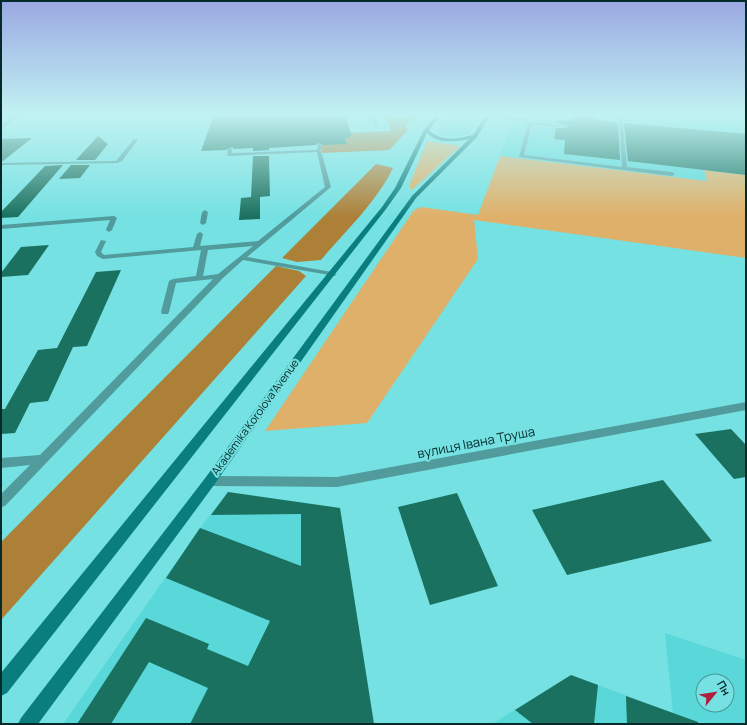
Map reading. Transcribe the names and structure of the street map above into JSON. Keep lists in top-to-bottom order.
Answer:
{
  "streets": {
    "main road": ["Akademika Korolova Avenue"],
    "street": ["вулиця Івана Труша"]
  },
  "crossings": [
    ["Akademika Korolova Avenue", "вулиця Івана Труша"]
  ],
  "north": "top right"
}
